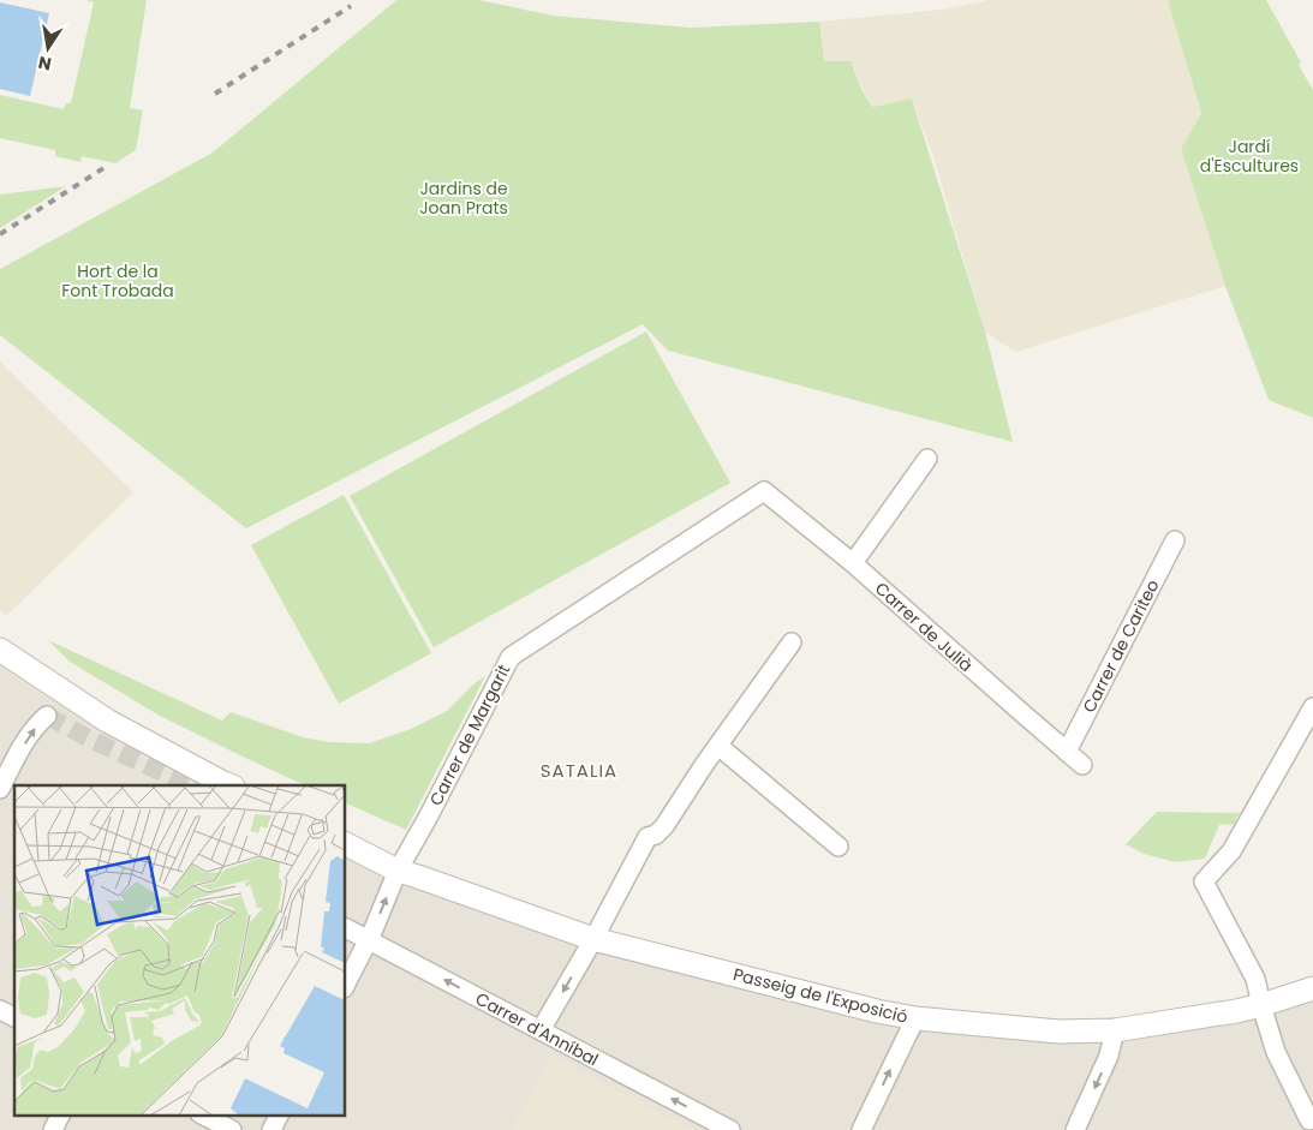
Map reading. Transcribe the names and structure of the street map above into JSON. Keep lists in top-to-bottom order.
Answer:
{
  "streets": {
    "street": [
      "Carrer de Julià",
      "Carrer de Cariteo",
      "Carrer de Margarit",
      "Passeig de l'Exposició",
      "Carrer d'Anníbal"
    ]
  },
  "crossings": [
    ["Carrer de Julià", "Carrer de Cariteo"],
    ["Carrer de Julià", "Carrer de Margarit"],
    ["Carrer de Margarit", "Passeig de l'Exposició"],
    ["Carrer de Margarit", "Carrer d'Anníbal"]
  ],
  "one_way": ["Carrer d'Anníbal"],
  "districts": ["SATALIA"],
  "parks": ["Jardí d'Escultures", "Jardins de Joan Prats", "Hort de la Font Trobada"],
  "north": "bottom"
}
